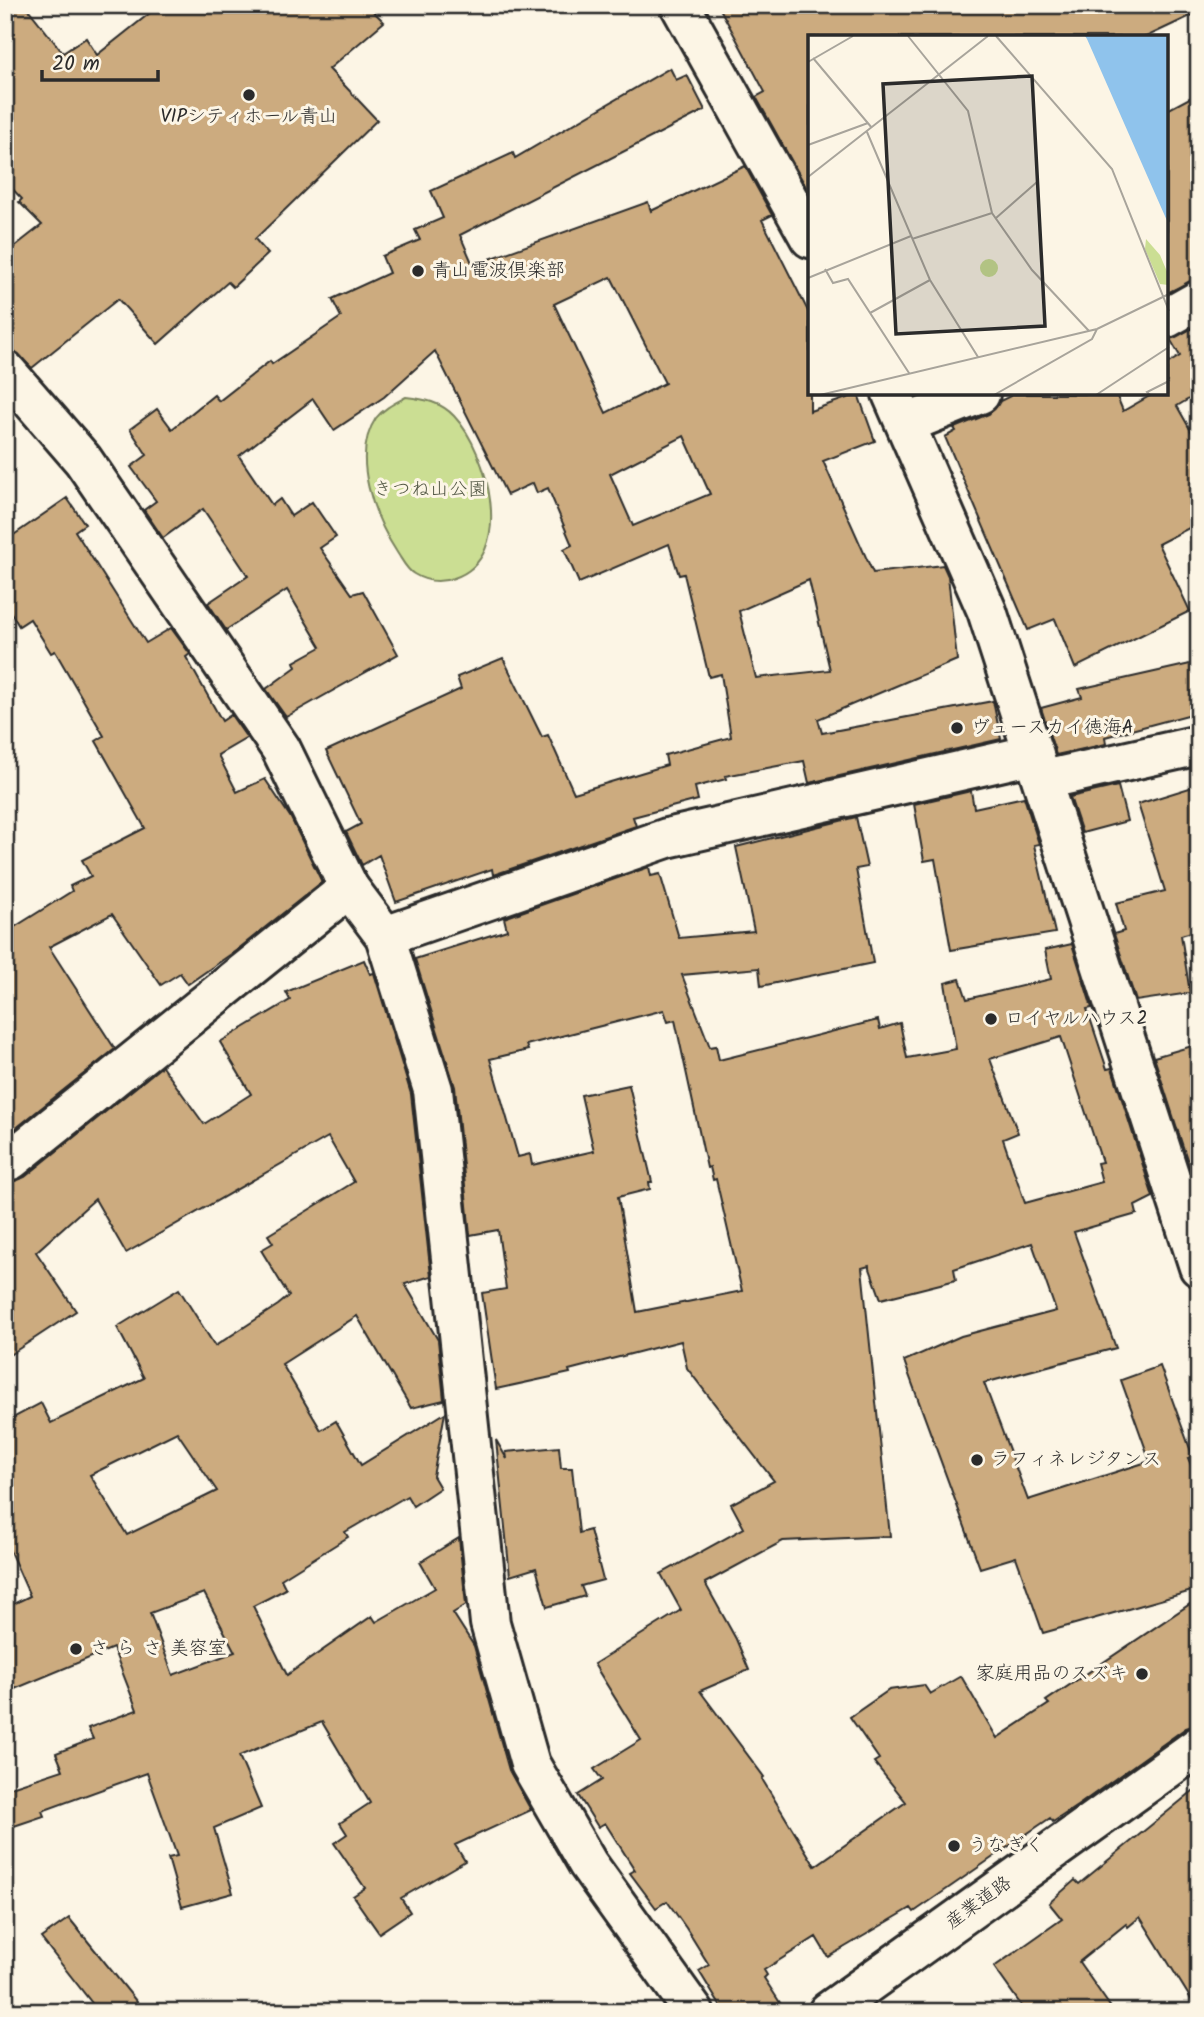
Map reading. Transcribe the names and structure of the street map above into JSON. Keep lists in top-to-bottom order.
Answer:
{
  "streets": {
    "street": ["産業道路"]
  },
  "parks": ["きつね山公園"],
  "places": [
    "VIPシティホール青山",
    "青山電波倶楽部",
    "ヴュースカイ徳海A",
    "ロイヤルハウス2",
    "ラフィネレジタンス",
    "さ ら さ 美容室",
    "家庭用品のスズキ",
    "うなぎく"
  ],
  "scale_bar": "20 m"
}
